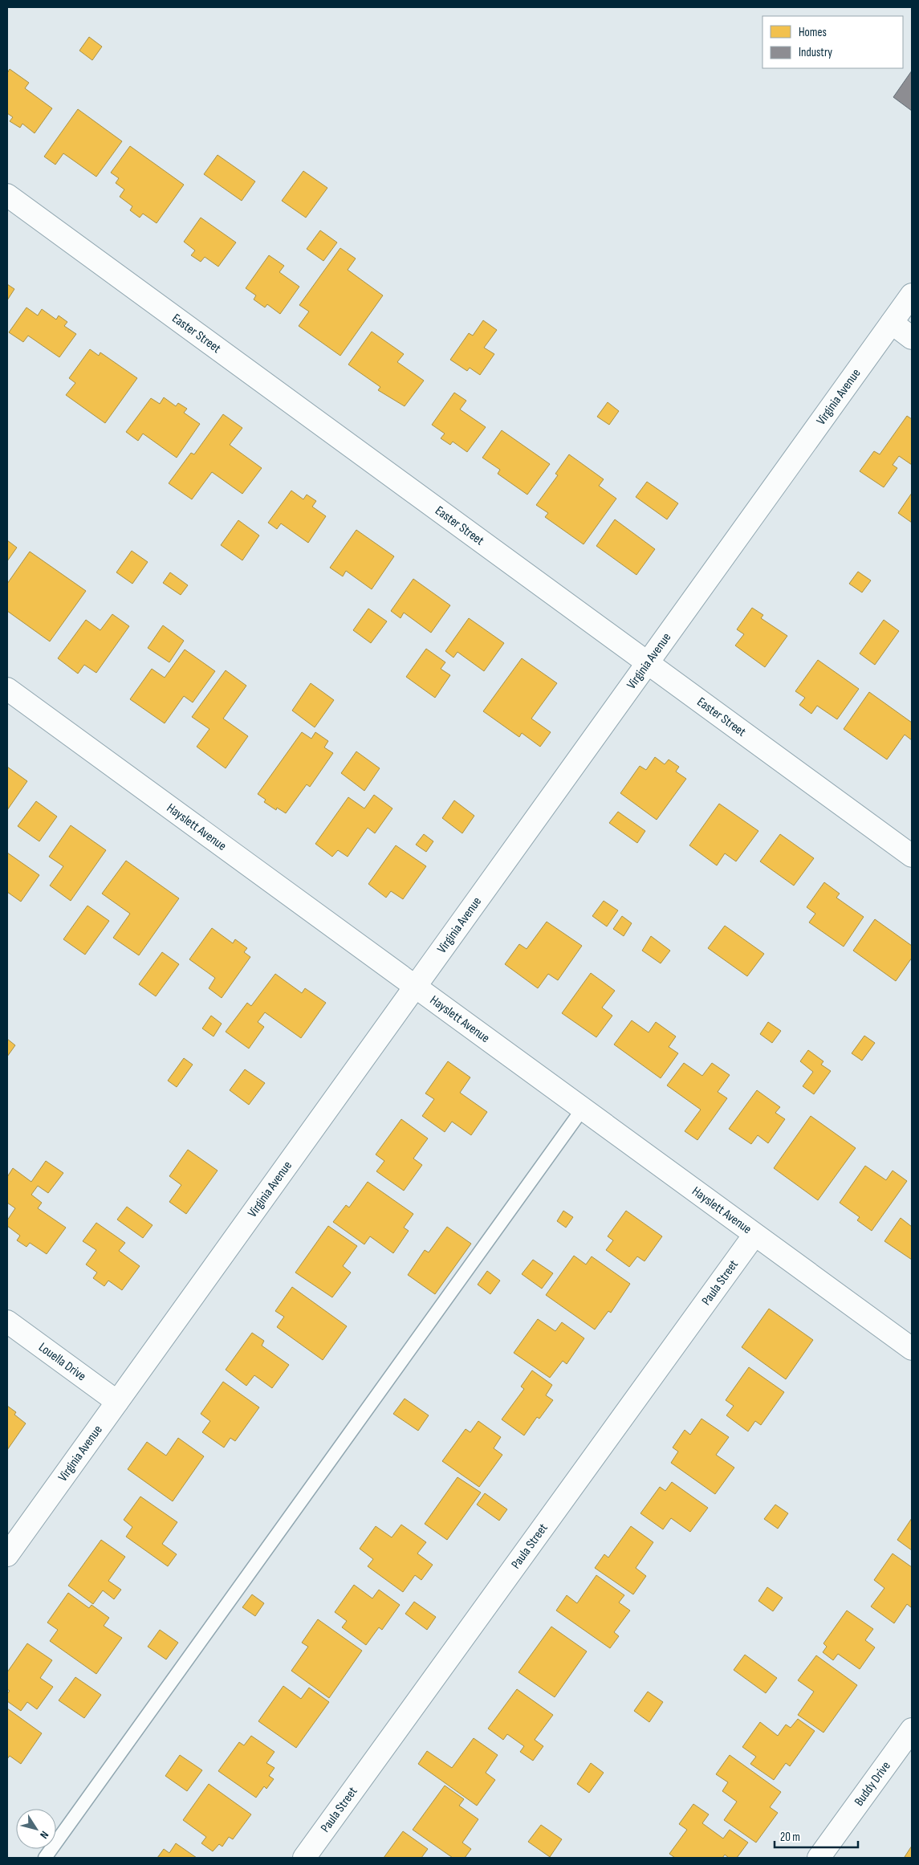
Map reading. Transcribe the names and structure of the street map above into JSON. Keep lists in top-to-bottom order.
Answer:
{
  "streets": {
    "street": [
      "Easter Street",
      "Virginia Avenue",
      "Hayslett Avenue",
      "Paula Street",
      "Louella Drive",
      "Buddy Drive"
    ]
  },
  "crossings": [
    ["Easter Street", "Virginia Avenue"],
    ["Virginia Avenue", "Hayslett Avenue"],
    ["Virginia Avenue", "Louella Drive"],
    ["Hayslett Avenue", "Paula Street"]
  ],
  "legend": ["Homes", "Industry"],
  "scale_bar": "20 m",
  "north": "bottom right"
}
